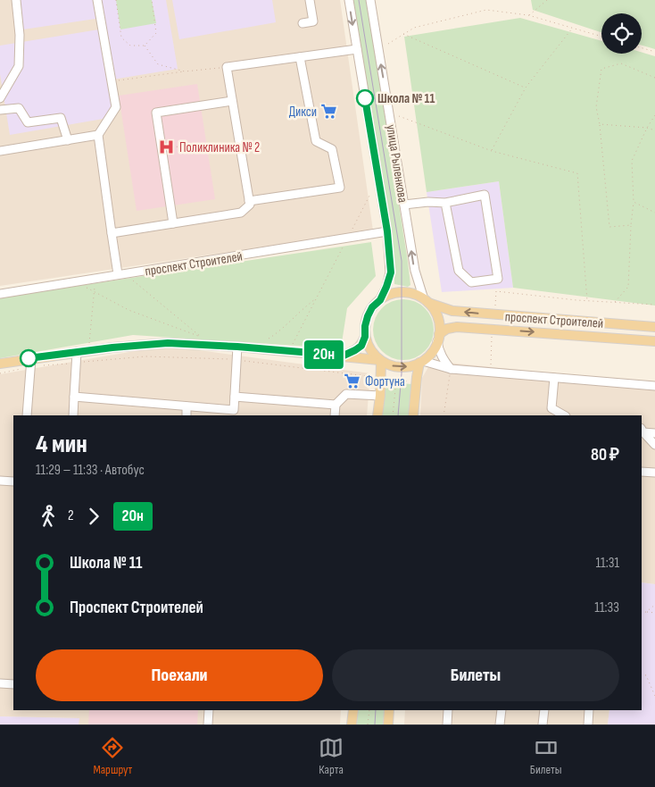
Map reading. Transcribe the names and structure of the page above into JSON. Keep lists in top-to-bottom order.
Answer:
{
  "streets": {
    "main road": ["проспект Строителей"],
    "street": ["улица Рыленкова"]
  },
  "crossings": [
    ["улица Рыленкова", "проспект Строителей"]
  ],
  "places": {
    "other": ["Школа № 11"],
    "supermarket": ["Дикси", "Фортуна"],
    "hospital": ["Поликлиника № 2"]
  },
  "lines": ["bus line 20н"],
  "page": {
    "on_map": "20н",
    "heading": ["4 мин", "11:29 – 11:33 · Автобус", "80 ₽"],
    "legs": ["2", "20н"],
    "list": [
      {
        "name": "Школа № 11",
        "value": "11:31"
      },
      {
        "name": "Проспект Строителей",
        "value": "11:33"
      }
    ],
    "buttons": ["Поехали", "Билеты"],
    "tabs": ["Маршрут", "Карта", "Билеты"]
  }
}
